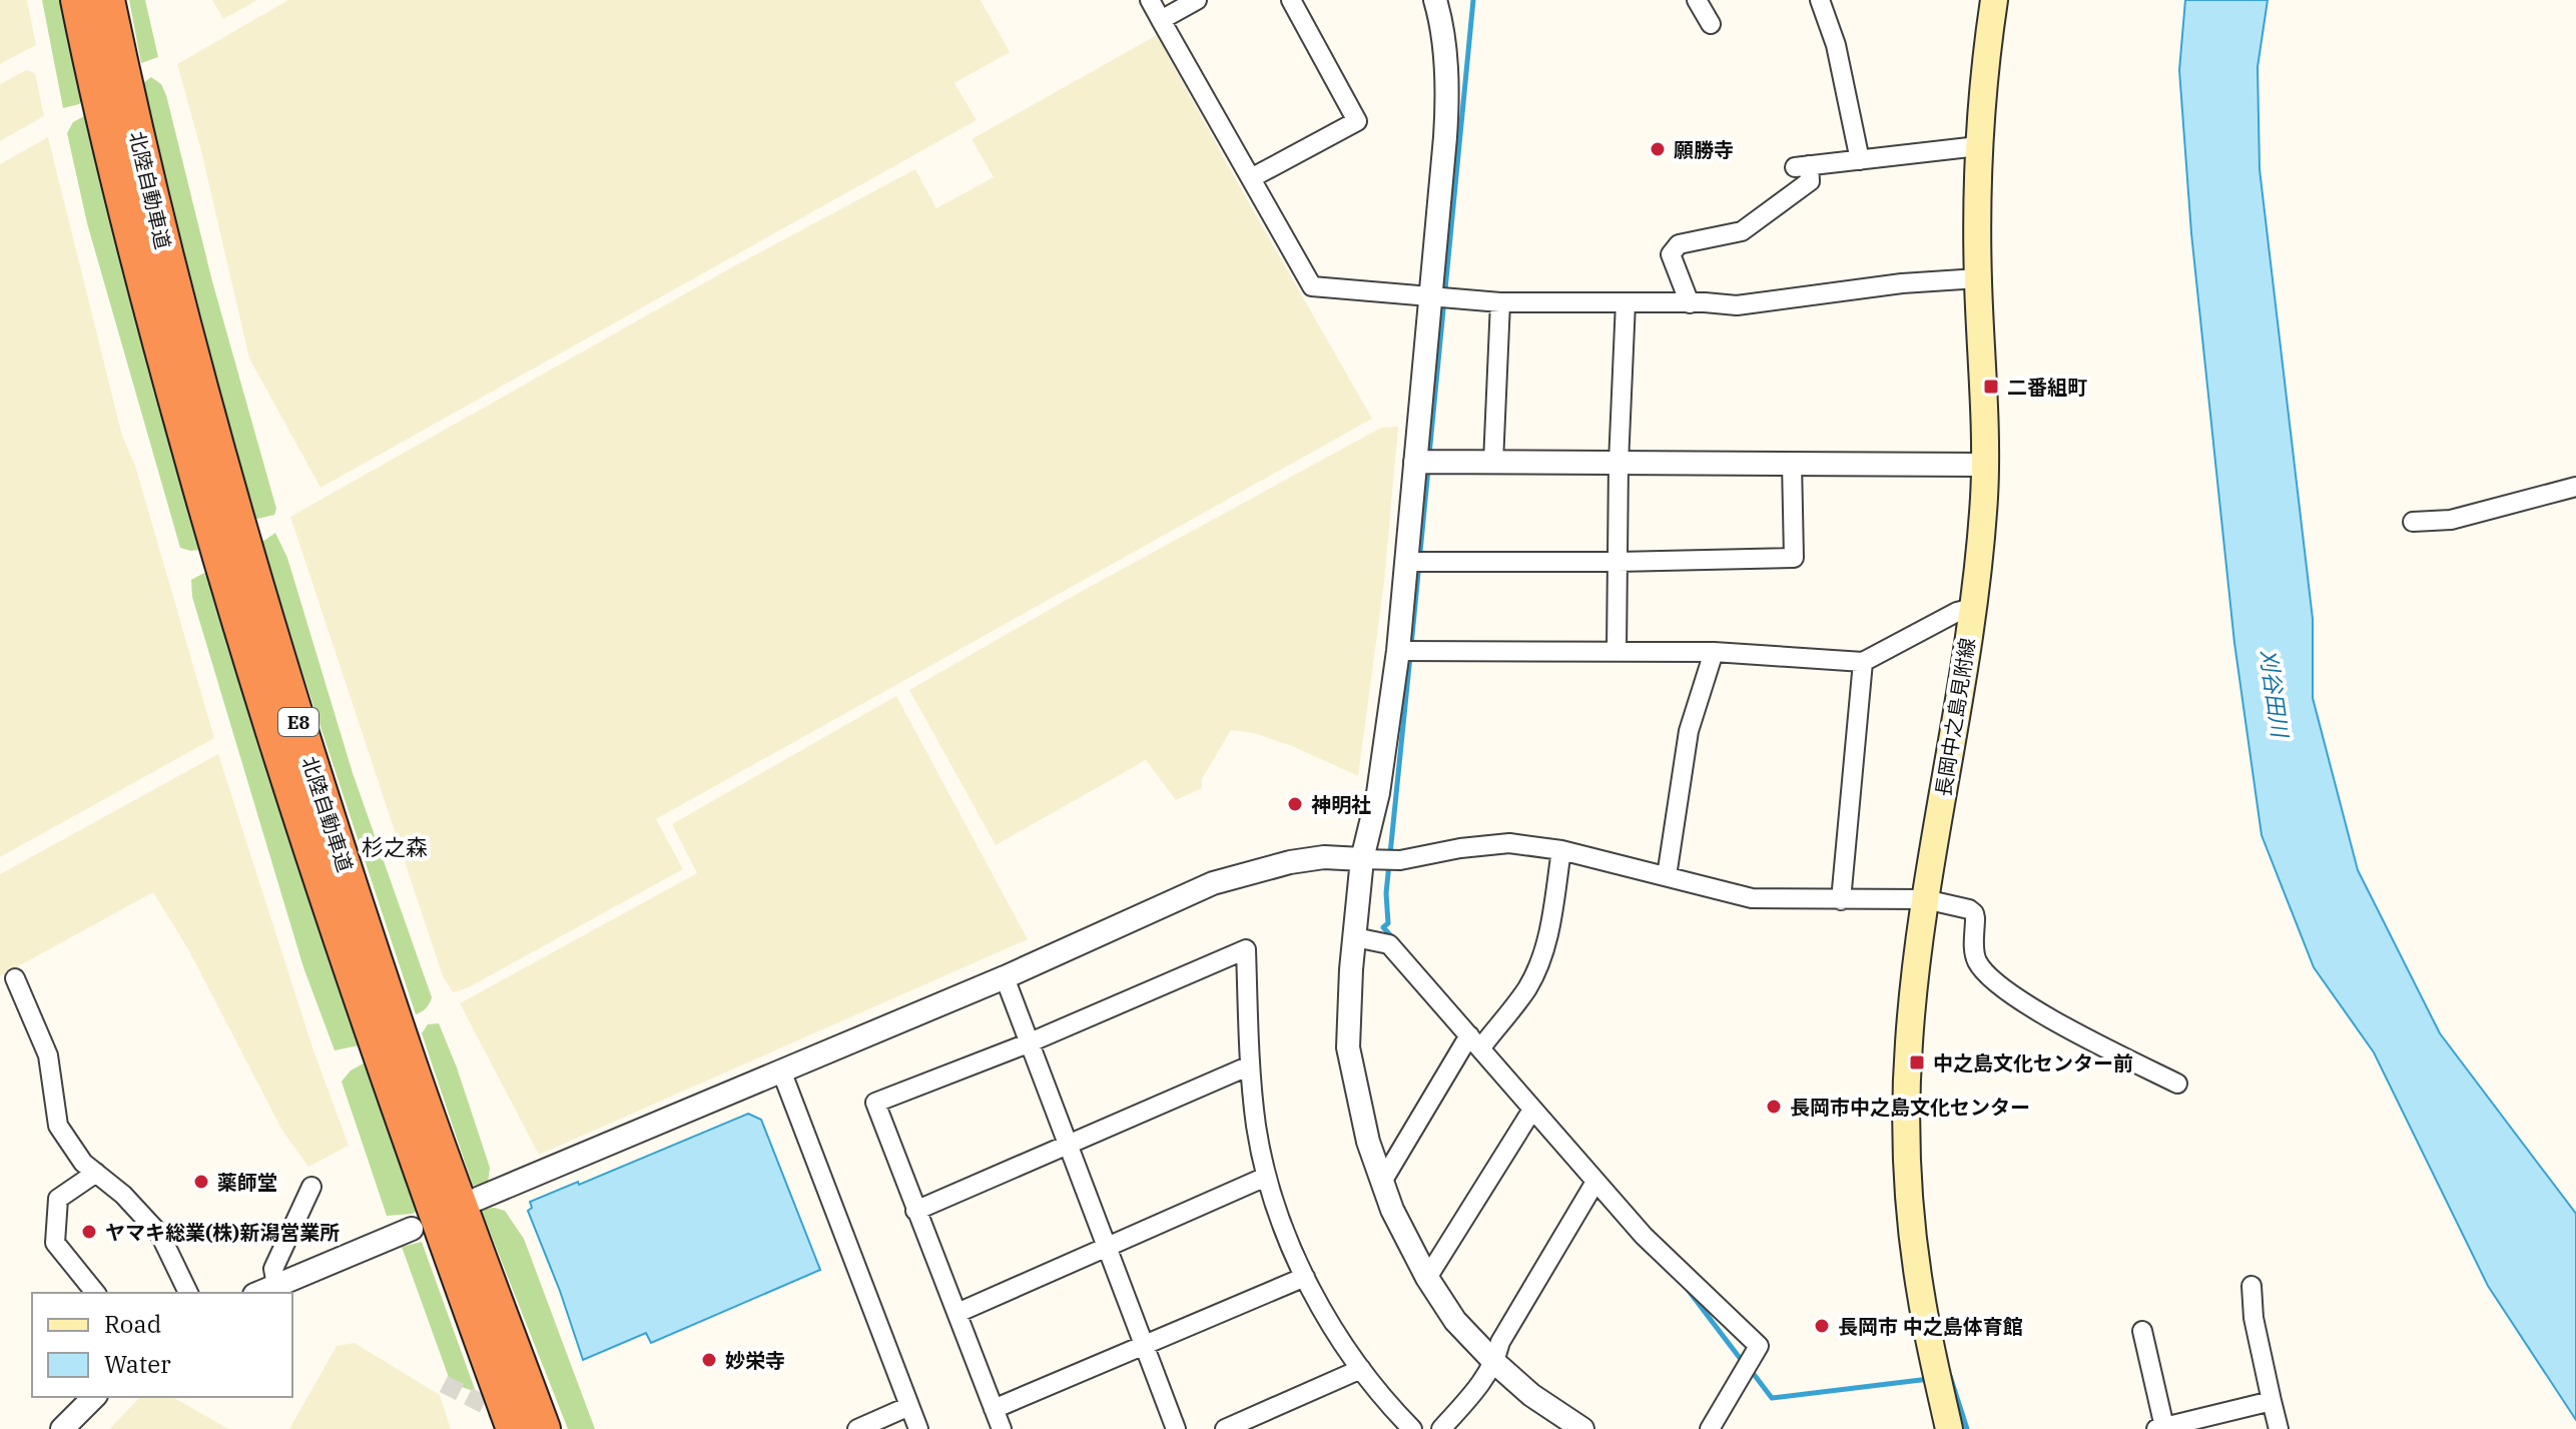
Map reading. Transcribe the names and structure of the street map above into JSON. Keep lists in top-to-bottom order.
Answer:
{
  "streets": {
    "highway": ["北陸自動車道", "E8"],
    "main road": ["長岡中之島見附線"]
  },
  "districts": ["杉之森"],
  "water": ["刈谷田川"],
  "places": {
    "other": [
      "願勝寺",
      "神明社",
      "長岡市中之島文化センター",
      "薬師堂",
      "ヤマキ総業(株)新潟営業所",
      "長岡市 中之島体育館",
      "妙栄寺"
    ],
    "transit": ["二番組町", "中之島文化センター前"]
  },
  "legend": ["Road", "Water"]
}
